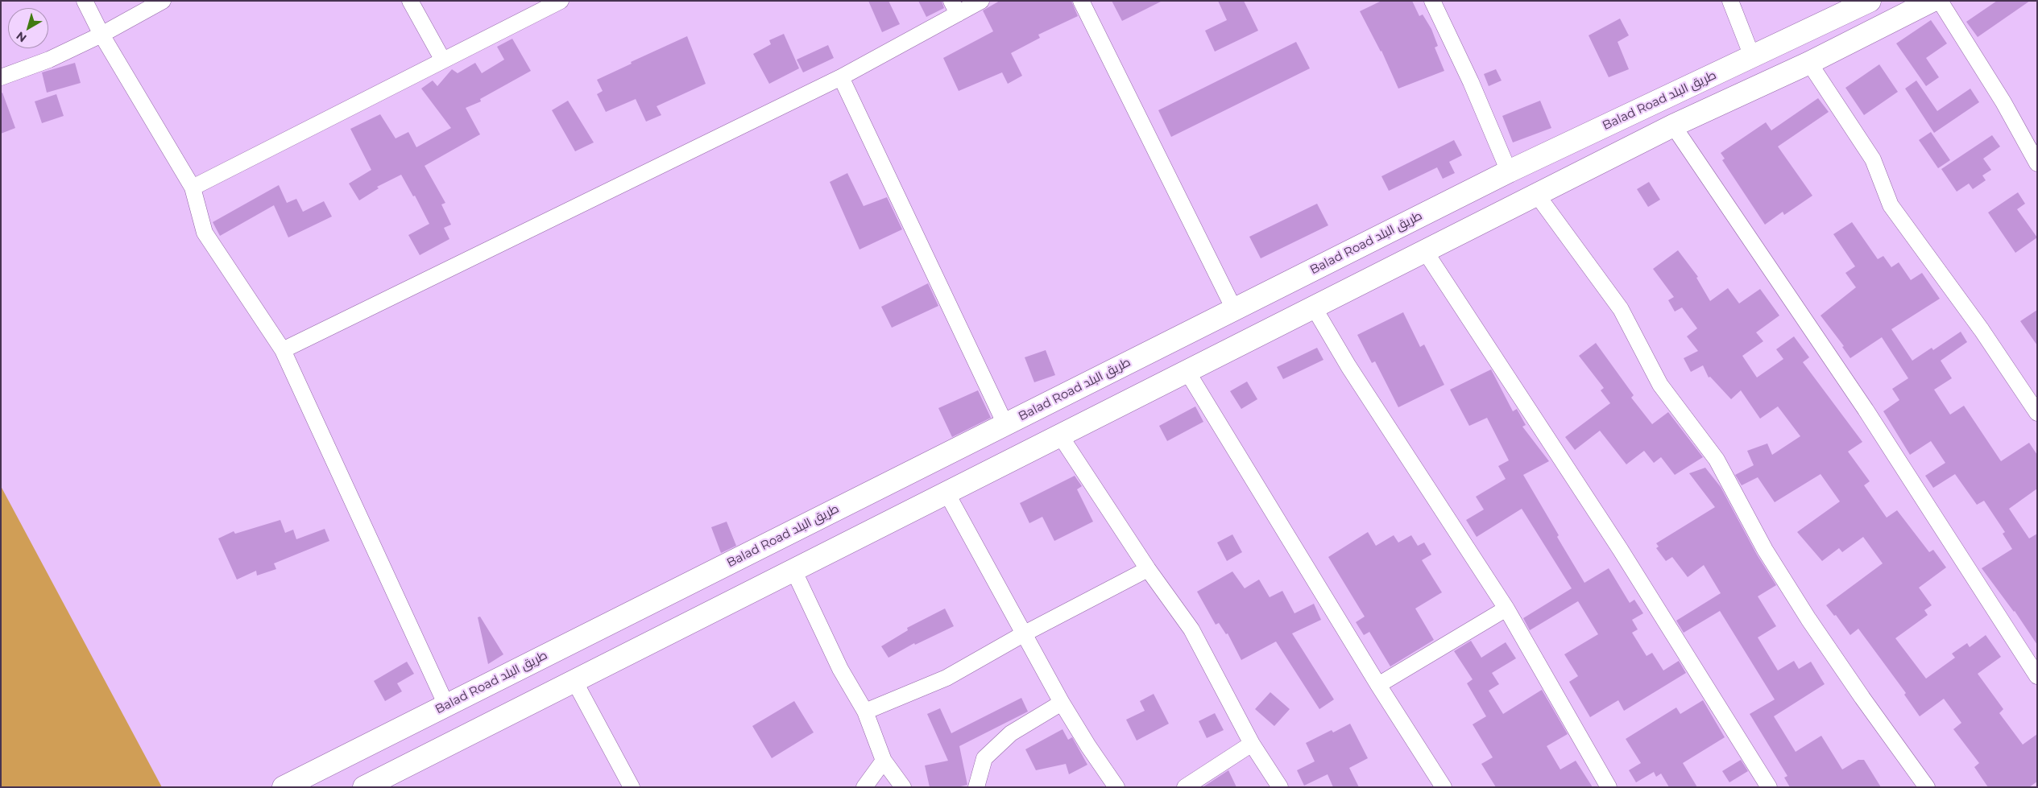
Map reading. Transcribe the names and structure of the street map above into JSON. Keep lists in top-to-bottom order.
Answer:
{
  "streets": {
    "highway": ["Balad Road طريق البلد"]
  },
  "north": "bottom left"
}
